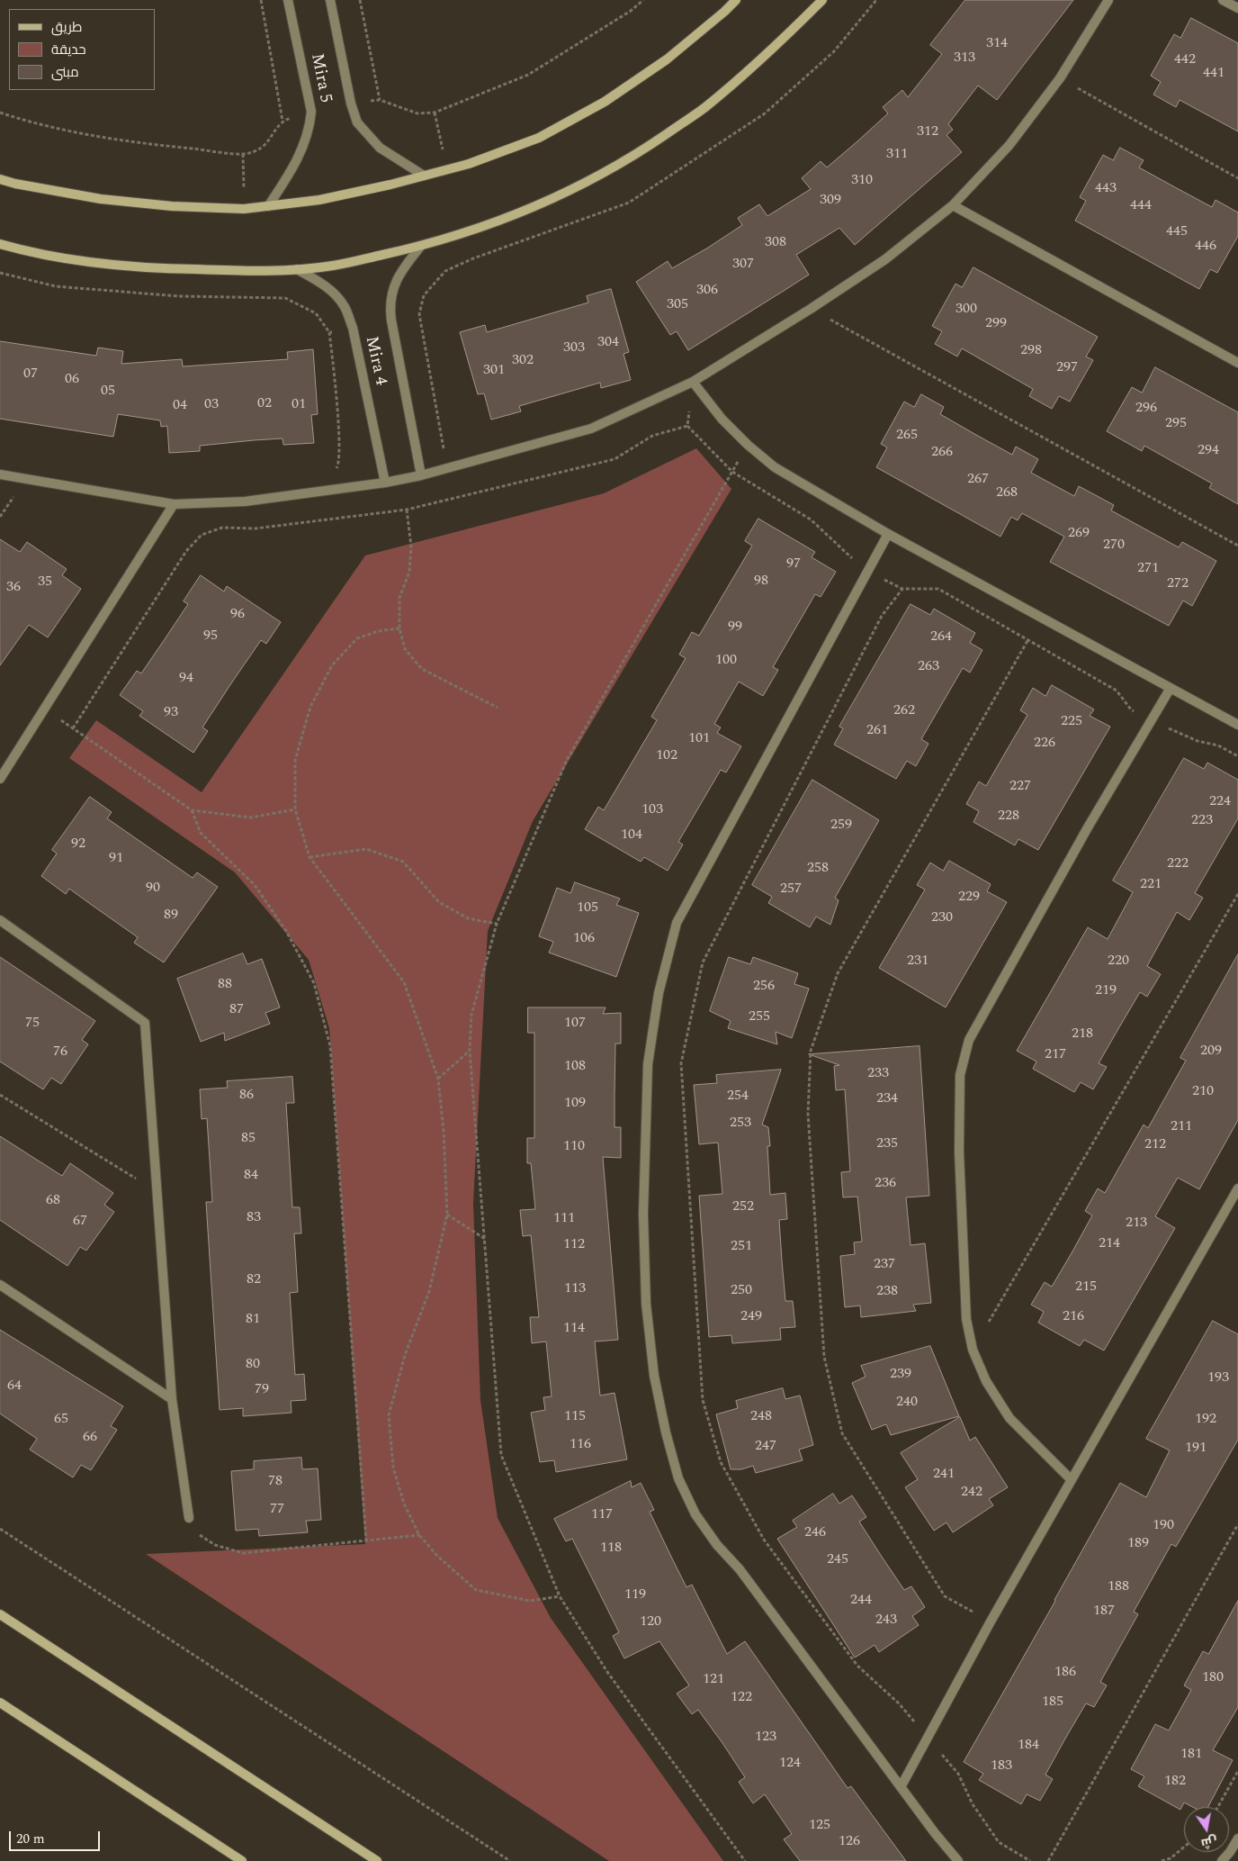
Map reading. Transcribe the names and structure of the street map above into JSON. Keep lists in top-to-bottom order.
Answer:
{
  "streets": {
    "street": ["Mira 5", "Mira 4"]
  },
  "house_numbers": [
    "314",
    "313",
    "442",
    "441",
    "312",
    "311",
    "310",
    "443",
    "309",
    "444",
    "445",
    "308",
    "446",
    "307",
    "306",
    "305",
    "300",
    "299",
    "304",
    "303",
    "298",
    "302",
    "297",
    "301",
    "07",
    "06",
    "05",
    "02",
    "03",
    "01",
    "04",
    "296",
    "295",
    "265",
    "294",
    "266",
    "267",
    "268",
    "269",
    "270",
    "97",
    "271",
    "98",
    "35",
    "272",
    "36",
    "96",
    "99",
    "95",
    "264",
    "100",
    "263",
    "94",
    "262",
    "93",
    "225",
    "261",
    "101",
    "226",
    "102",
    "227",
    "224",
    "103",
    "228",
    "223",
    "259",
    "104",
    "92",
    "91",
    "222",
    "258",
    "221",
    "90",
    "257",
    "229",
    "105",
    "89",
    "230",
    "106",
    "231",
    "220",
    "88",
    "256",
    "219",
    "87",
    "255",
    "75",
    "107",
    "218",
    "209",
    "76",
    "217",
    "108",
    "233",
    "210",
    "86",
    "254",
    "234",
    "109",
    "253",
    "211",
    "85",
    "235",
    "212",
    "110",
    "84",
    "236",
    "68",
    "252",
    "83",
    "111",
    "67",
    "213",
    "214",
    "112",
    "251",
    "237",
    "82",
    "215",
    "113",
    "250",
    "238",
    "249",
    "216",
    "81",
    "114",
    "80",
    "239",
    "193",
    "64",
    "79",
    "240",
    "115",
    "248",
    "65",
    "192",
    "66",
    "116",
    "247",
    "191",
    "241",
    "78",
    "242",
    "77",
    "117",
    "190",
    "246",
    "189",
    "118",
    "245",
    "188",
    "119",
    "244",
    "187",
    "243",
    "120",
    "186",
    "180",
    "121",
    "122",
    "185",
    "123",
    "184",
    "181",
    "124",
    "183",
    "182",
    "125",
    "126"
  ],
  "legend": ["طريق", "حديقة", "مبنى"],
  "scale_bar": "20 m",
  "north": "bottom"
}
